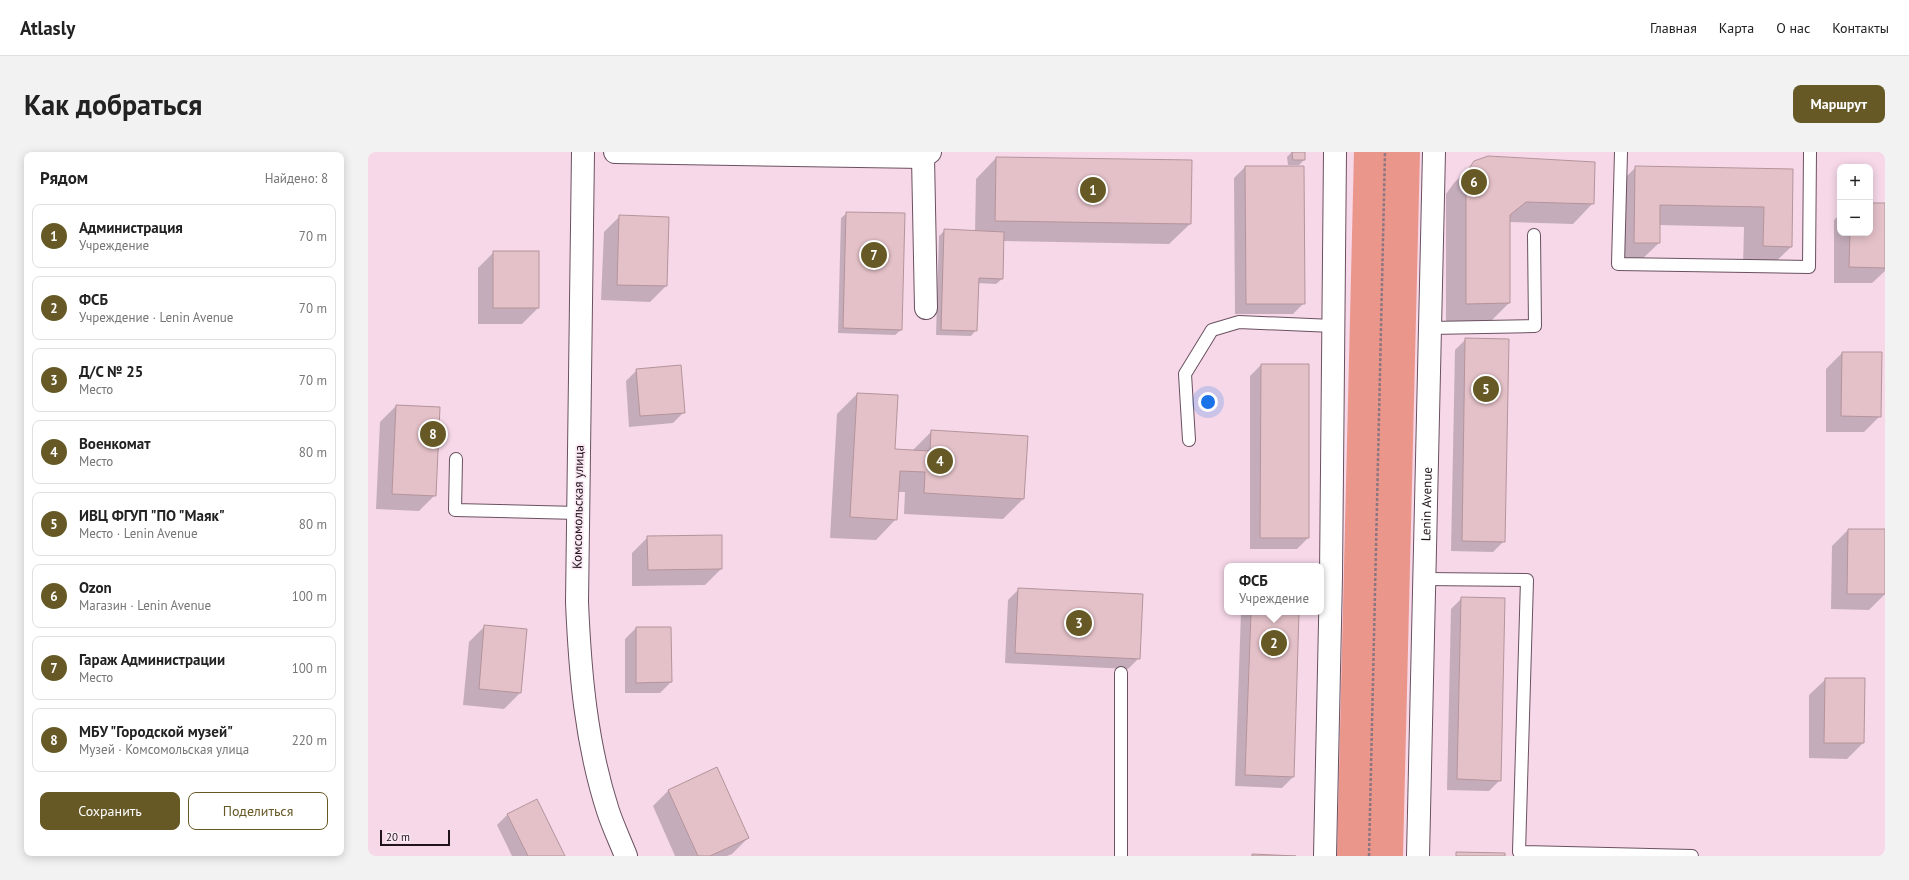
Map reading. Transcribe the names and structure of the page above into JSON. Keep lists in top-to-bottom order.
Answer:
{
  "streets": {
    "street": ["Lenin Avenue", "Комсомольская улица"]
  },
  "scale_bar": "20 m",
  "page": {
    "header": "Atlasly",
    "nav": [
      "Главная",
      "Карта",
      "О нас",
      "Контакты"
    ],
    "buttons": [
      "Маршрут",
      ["Сохранить", "Поделиться"]
    ],
    "title": "Как добраться",
    "heading": ["Рядом", "Найдено: 8"],
    "map_buttons": ["+", "−"],
    "pins": [
      "6",
      "1",
      "7",
      "5",
      "8",
      "4",
      "3",
      "2"
    ],
    "list": [
      {
        "mark": "1",
        "name": "Администрация",
        "note": "Учреждение",
        "value": "70 m"
      },
      {
        "mark": "2",
        "name": "ФСБ",
        "note": "Учреждение · Lenin Avenue",
        "value": "70 m"
      },
      {
        "mark": "3",
        "name": "Д/С № 25",
        "note": "Место",
        "value": "70 m"
      },
      {
        "mark": "4",
        "name": "Военкомат",
        "note": "Место",
        "value": "80 m"
      },
      {
        "mark": "5",
        "name": "ИВЦ ФГУП \"ПО \"Маяк\"",
        "note": "Место · Lenin Avenue",
        "value": "80 m"
      },
      {
        "mark": "6",
        "name": "Ozon",
        "note": "Магазин · Lenin Avenue",
        "value": "100 m"
      },
      {
        "mark": "7",
        "name": "Гараж Администрации",
        "note": "Место",
        "value": "100 m"
      },
      {
        "mark": "8",
        "name": "МБУ \"Городской музей\"",
        "note": "Музей · Комсомольская улица",
        "value": "220 m"
      }
    ],
    "popup": ["ФСБ", "Учреждение"],
    "scale": "20 m"
  }
}
